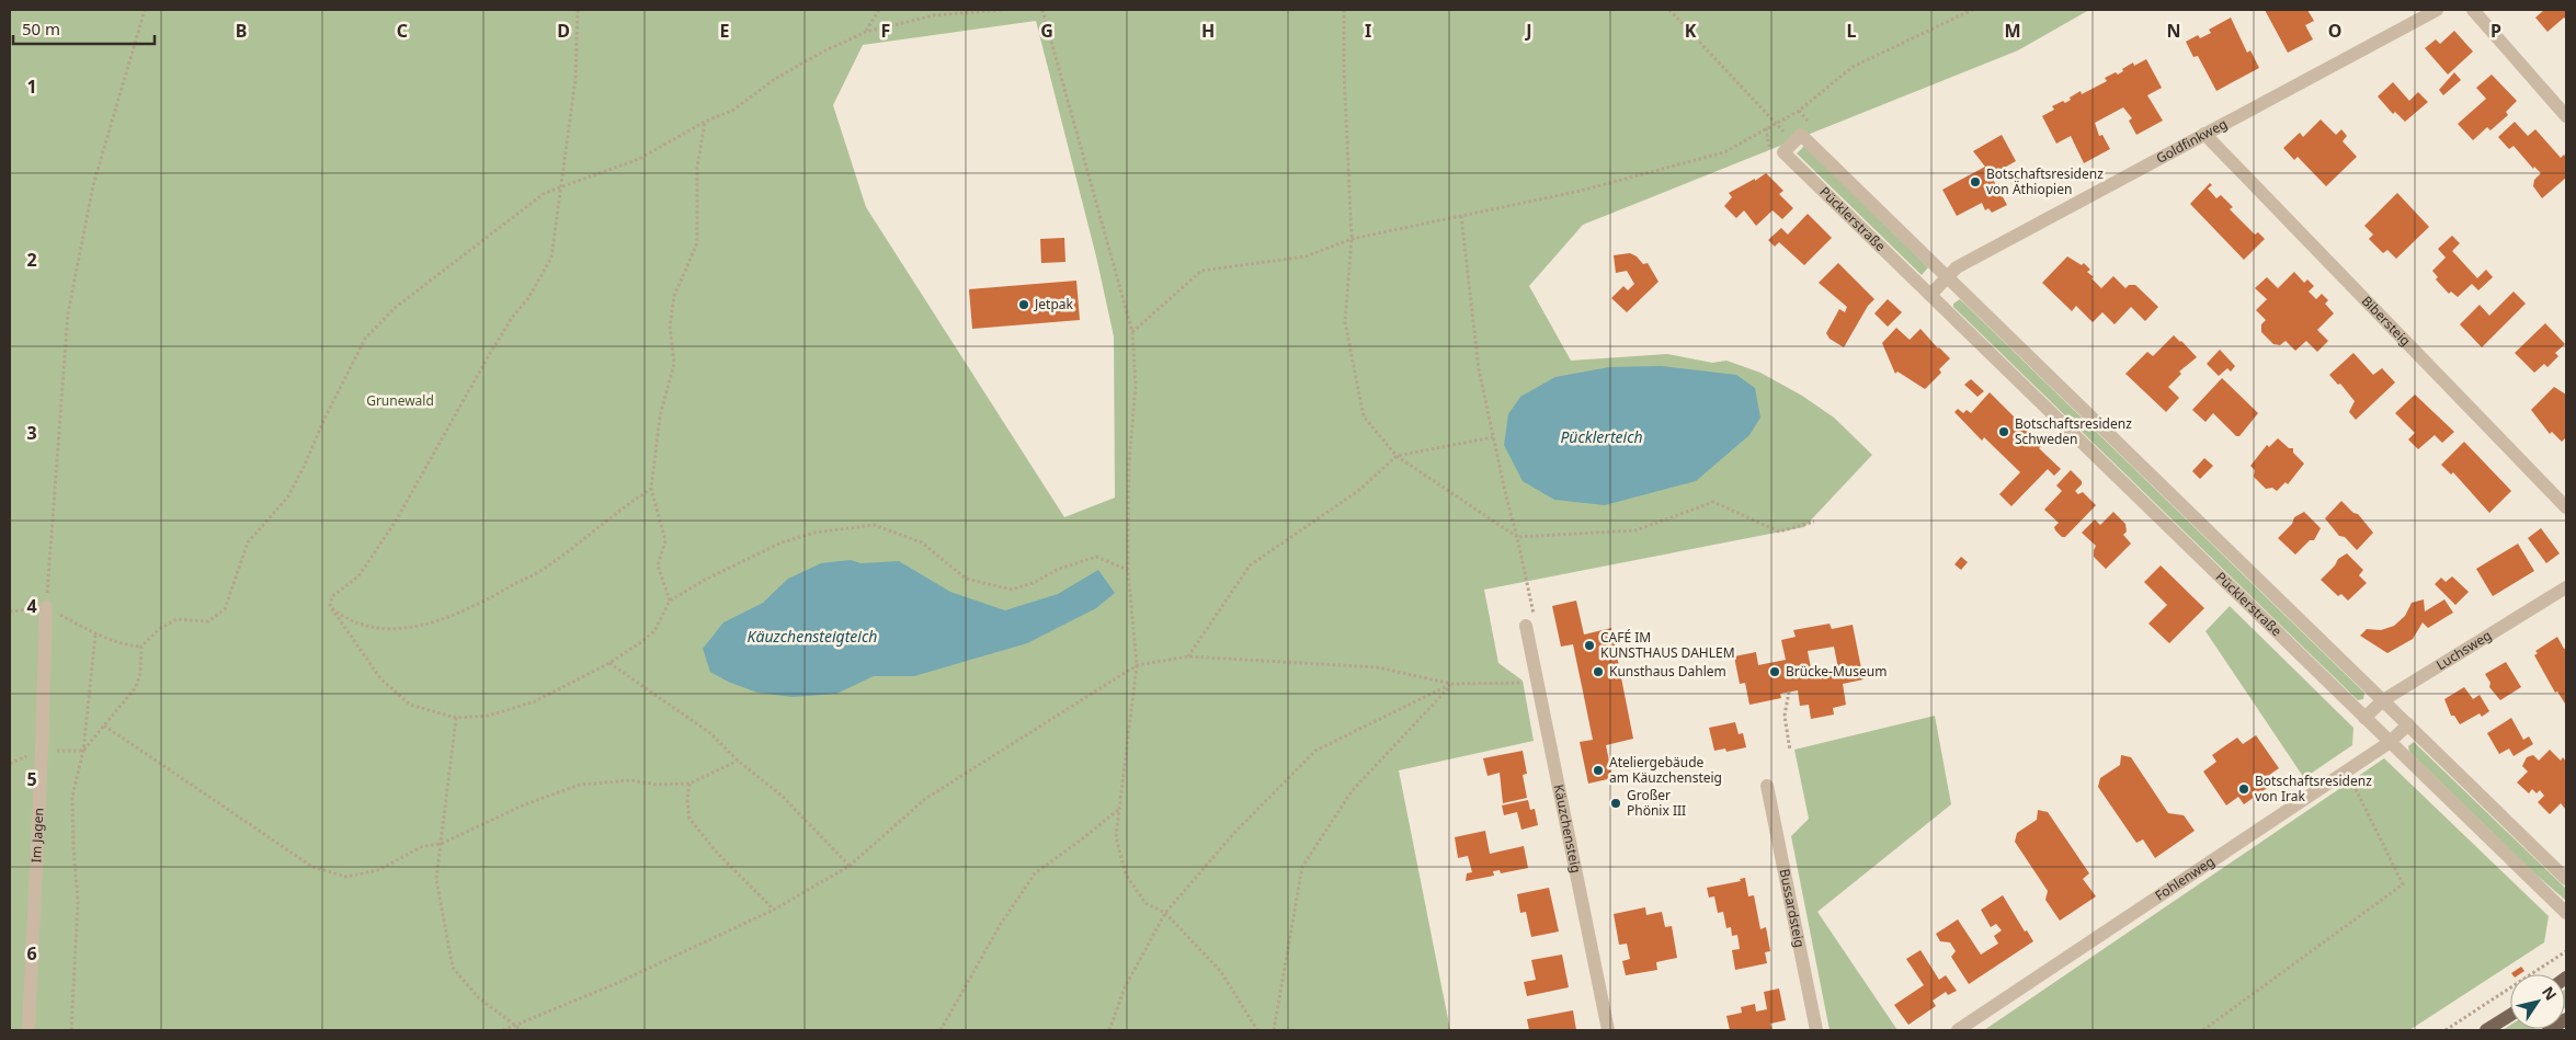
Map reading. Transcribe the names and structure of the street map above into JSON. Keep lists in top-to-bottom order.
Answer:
{
  "streets": {
    "street": [
      "Goldfinkweg",
      "Pücklerstraße",
      "Bibersteig",
      "Luchsweg",
      "Käuzchensteig",
      "Im Jagen",
      "Fohlenweg",
      "Bussardsteig"
    ]
  },
  "crossings": [
    ["Goldfinkweg", "Pücklerstraße"],
    ["Goldfinkweg", "Bibersteig"],
    ["Pücklerstraße", "Luchsweg"],
    ["Pücklerstraße", "Fohlenweg"]
  ],
  "water": ["Pücklerteich", "Käuzchensteigteich"],
  "parks": ["Grunewald"],
  "places": [
    "Botschaftsresidenz von Äthiopien",
    "Jetpak",
    "Botschaftsresidenz Schweden",
    "CAFÉ IM KUNSTHAUS DAHLEM",
    "Kunsthaus Dahlem",
    "Brücke-Museum",
    "Ateliergebäude am Käuzchensteig",
    "Botschaftsresidenz von Irak",
    "Großer Phönix III"
  ],
  "scale_bar": "50 m",
  "north": "top right",
  "grid": {
    "columns": [
      "B",
      "C",
      "D",
      "E",
      "F",
      "G",
      "H",
      "I",
      "J",
      "K",
      "L",
      "M",
      "N",
      "O",
      "P"
    ],
    "rows": [
      "1",
      "2",
      "3",
      "4",
      "5",
      "6"
    ]
  }
}
